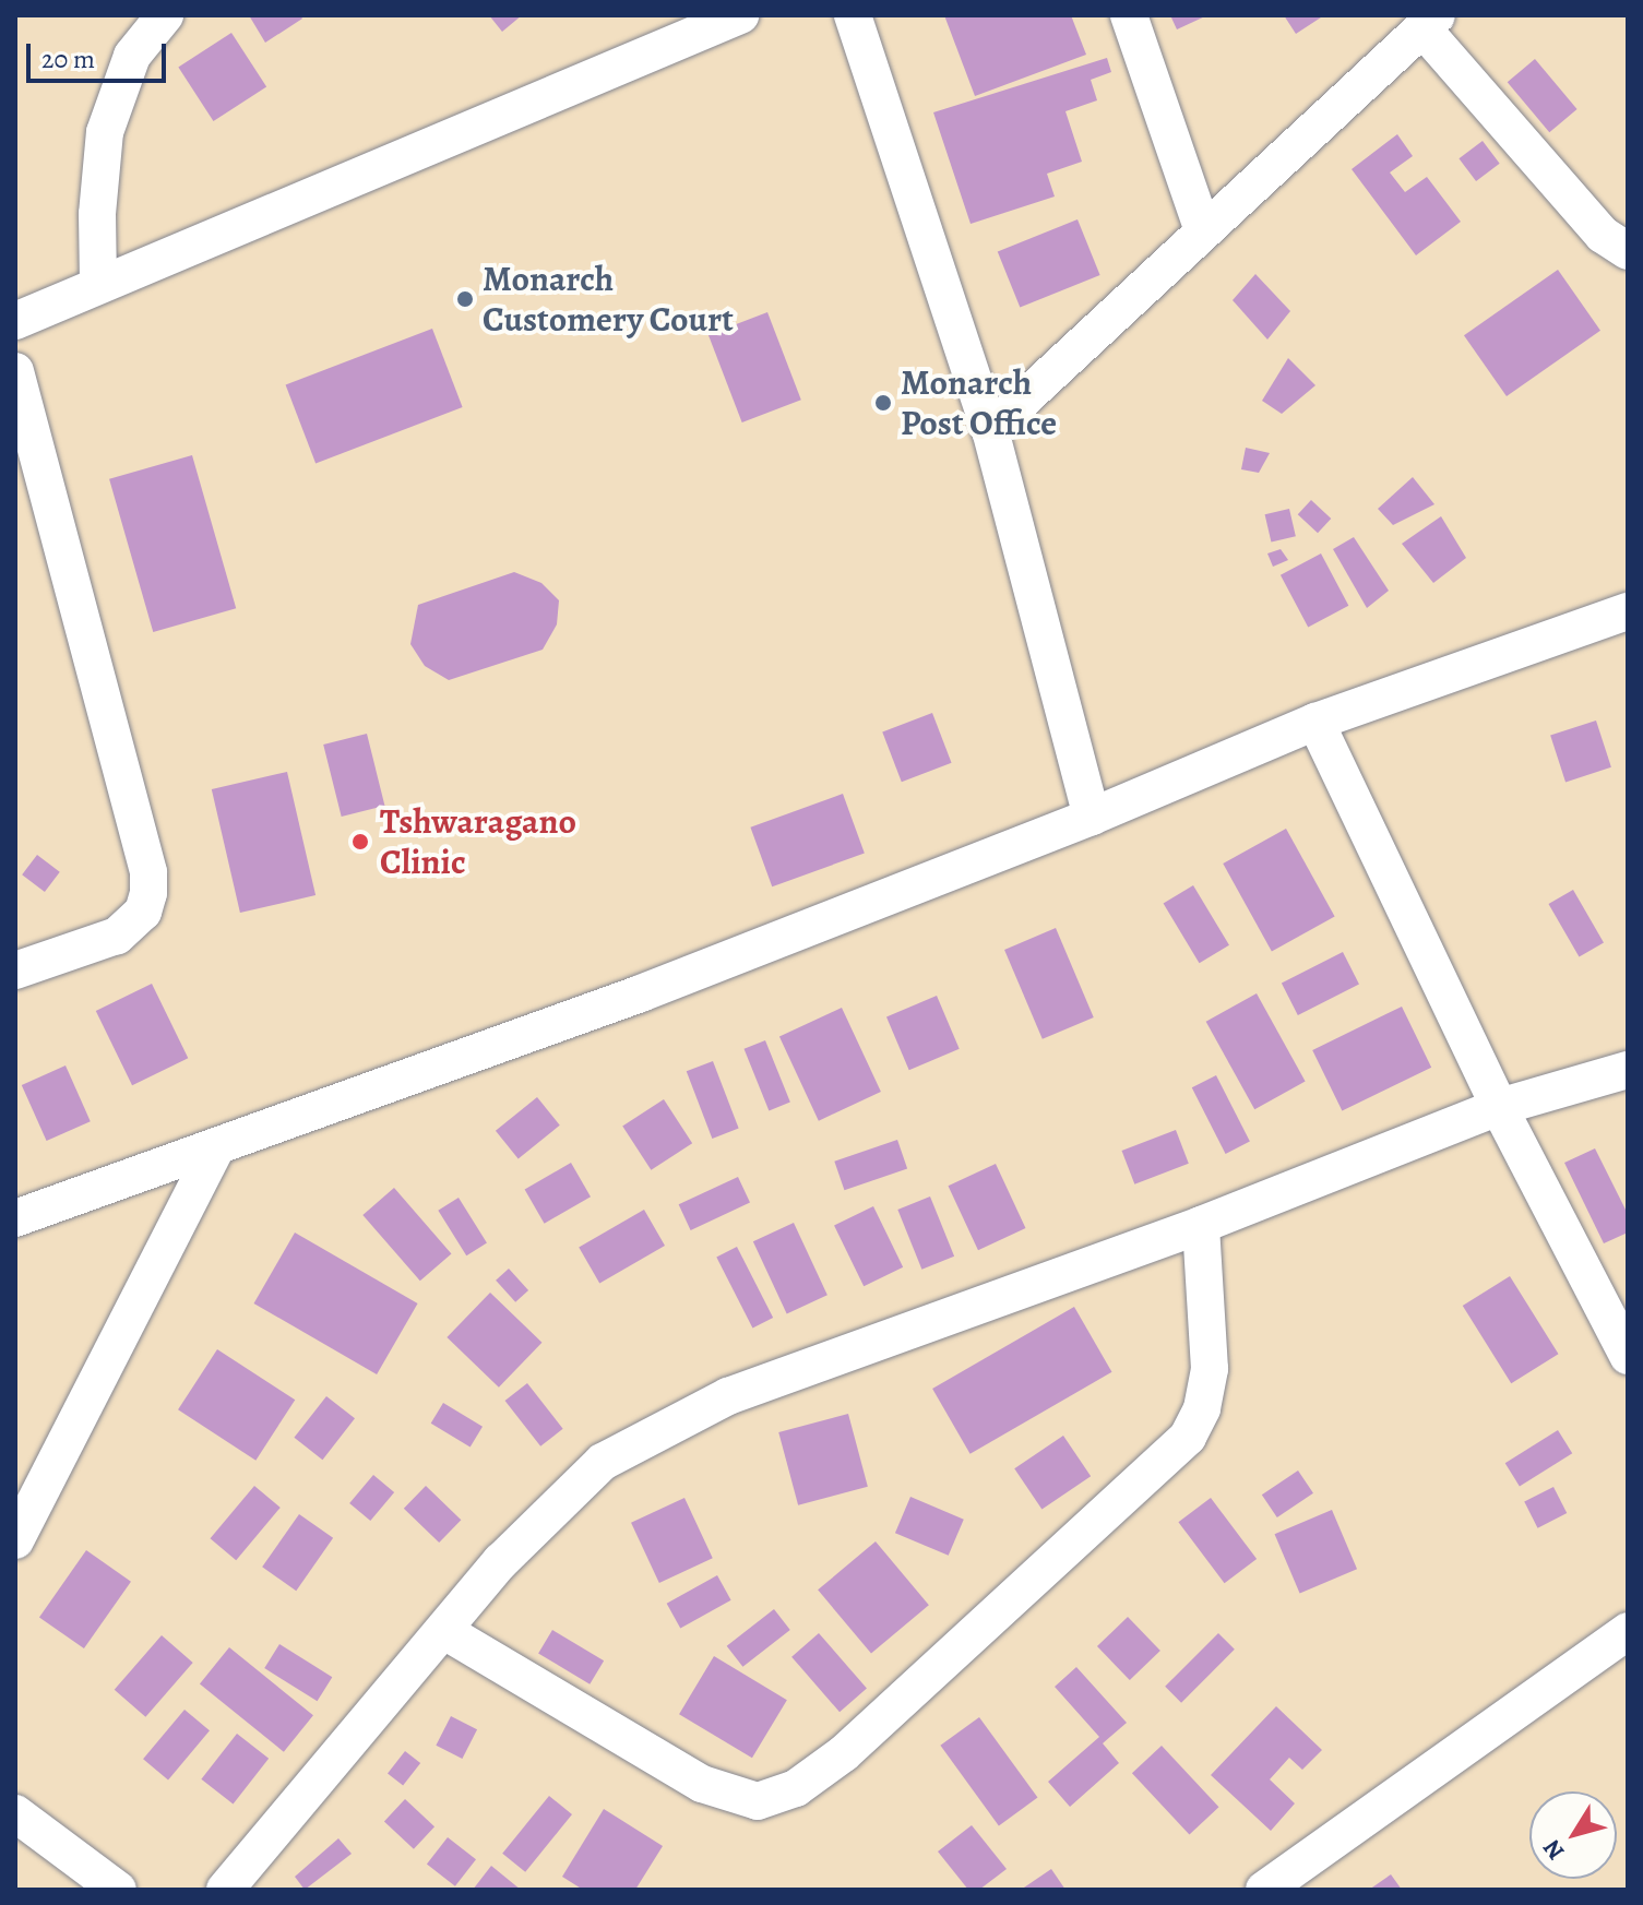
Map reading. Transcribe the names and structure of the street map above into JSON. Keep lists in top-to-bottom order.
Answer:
{
  "places": ["Monarch Customery Court", "Monarch Post Office", "Tshwaragano Clinic"],
  "scale_bar": "20 m",
  "north": "bottom left"
}
